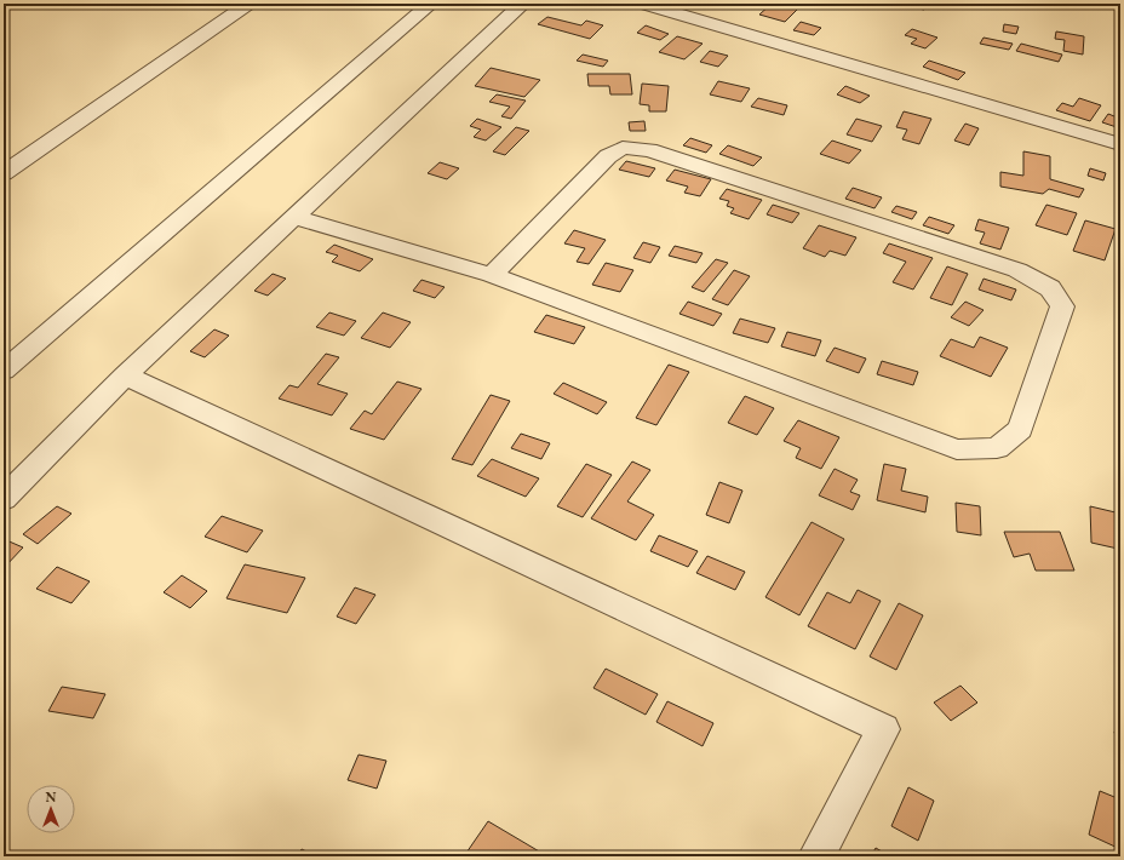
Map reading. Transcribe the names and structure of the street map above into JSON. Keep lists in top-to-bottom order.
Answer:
{
  "north": "top"
}
